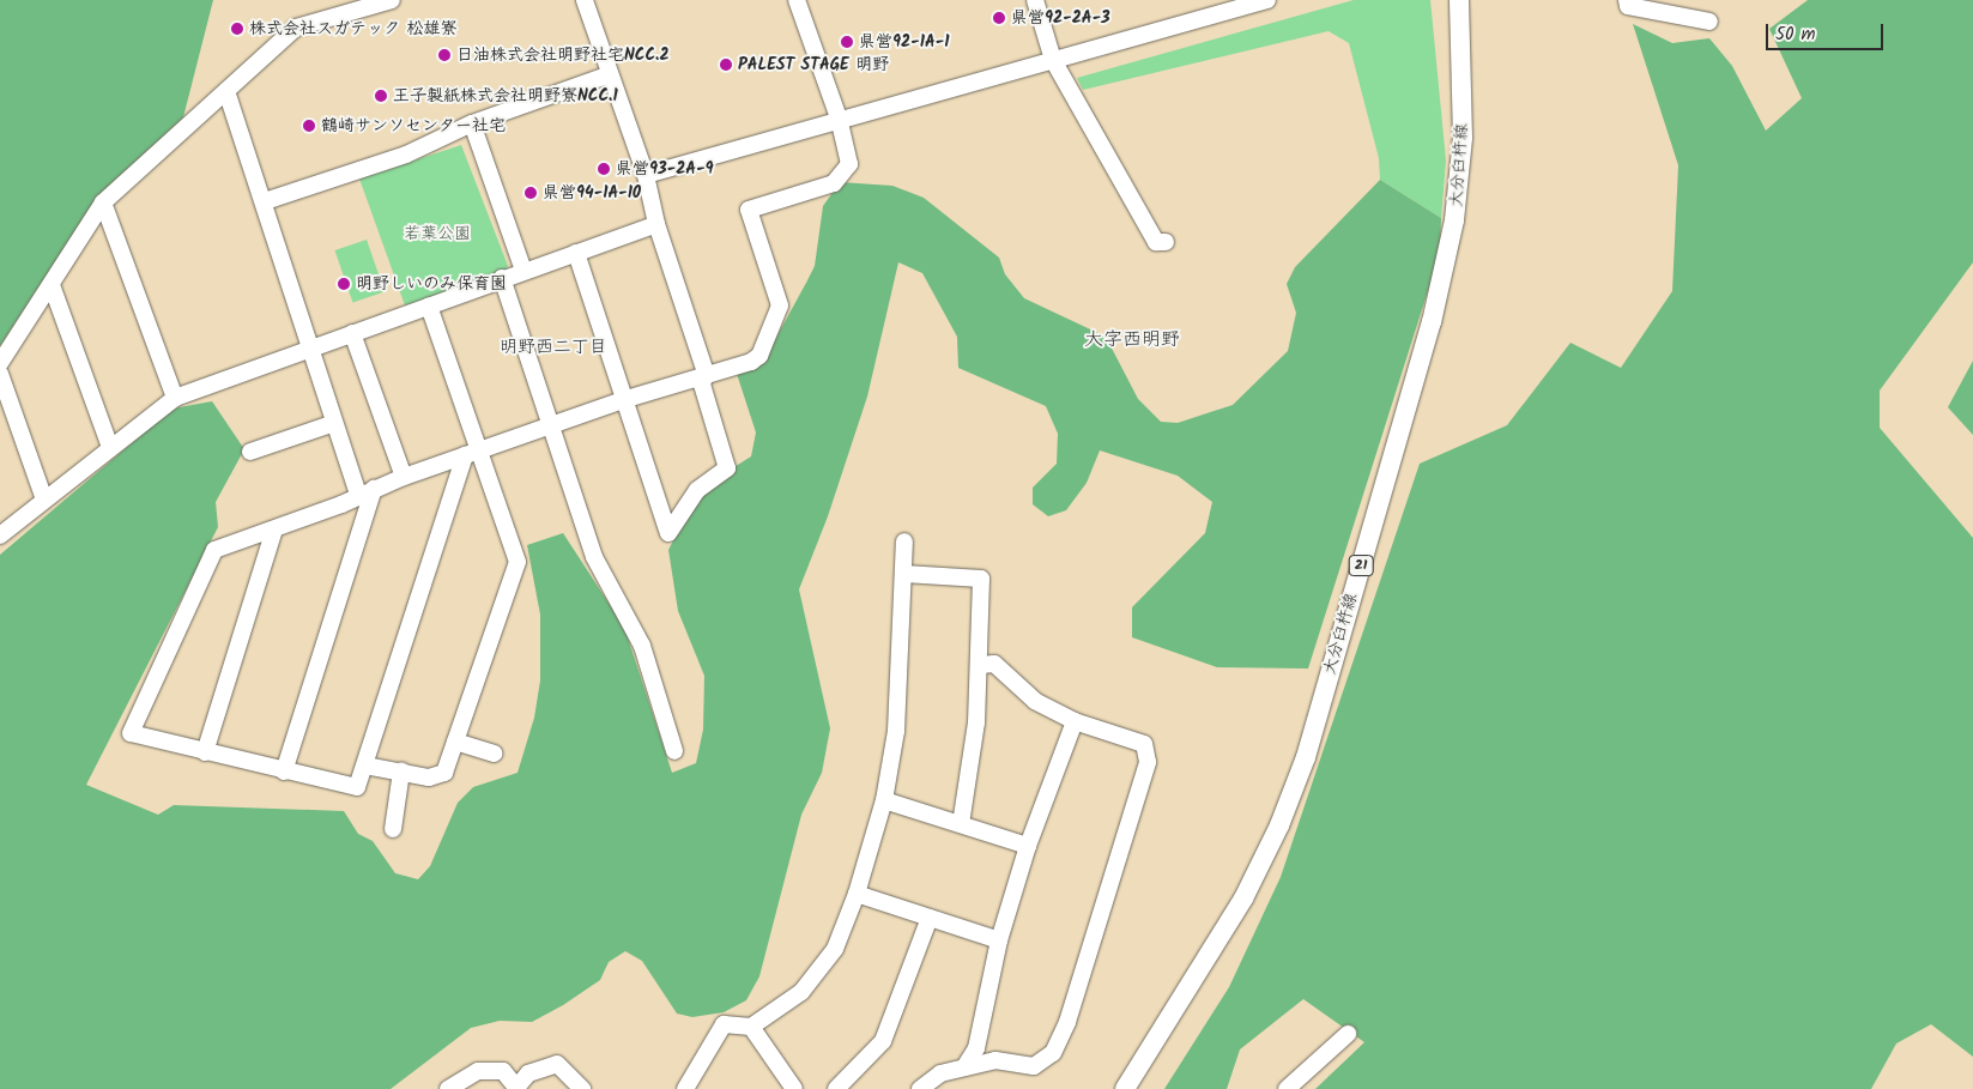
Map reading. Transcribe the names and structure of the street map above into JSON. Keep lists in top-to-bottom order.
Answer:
{
  "streets": {
    "main road": ["大分臼杵線", "21"]
  },
  "districts": ["大字西明野", "明野西二丁目"],
  "parks": ["若葉公園"],
  "places": [
    "県営92-2A-3",
    "株式会社スガテック 松雄寮",
    "県営92-1A-1",
    "日油株式会社明野社宅NCC.2",
    "PALEST STAGE 明野",
    "王子製紙株式会社明野寮NCC.1",
    "鶴崎サンソセンター社宅",
    "県営93-2A-9",
    "県営94-1A-10",
    "明野しいのみ保育園"
  ],
  "scale_bar": "50 m"
}
